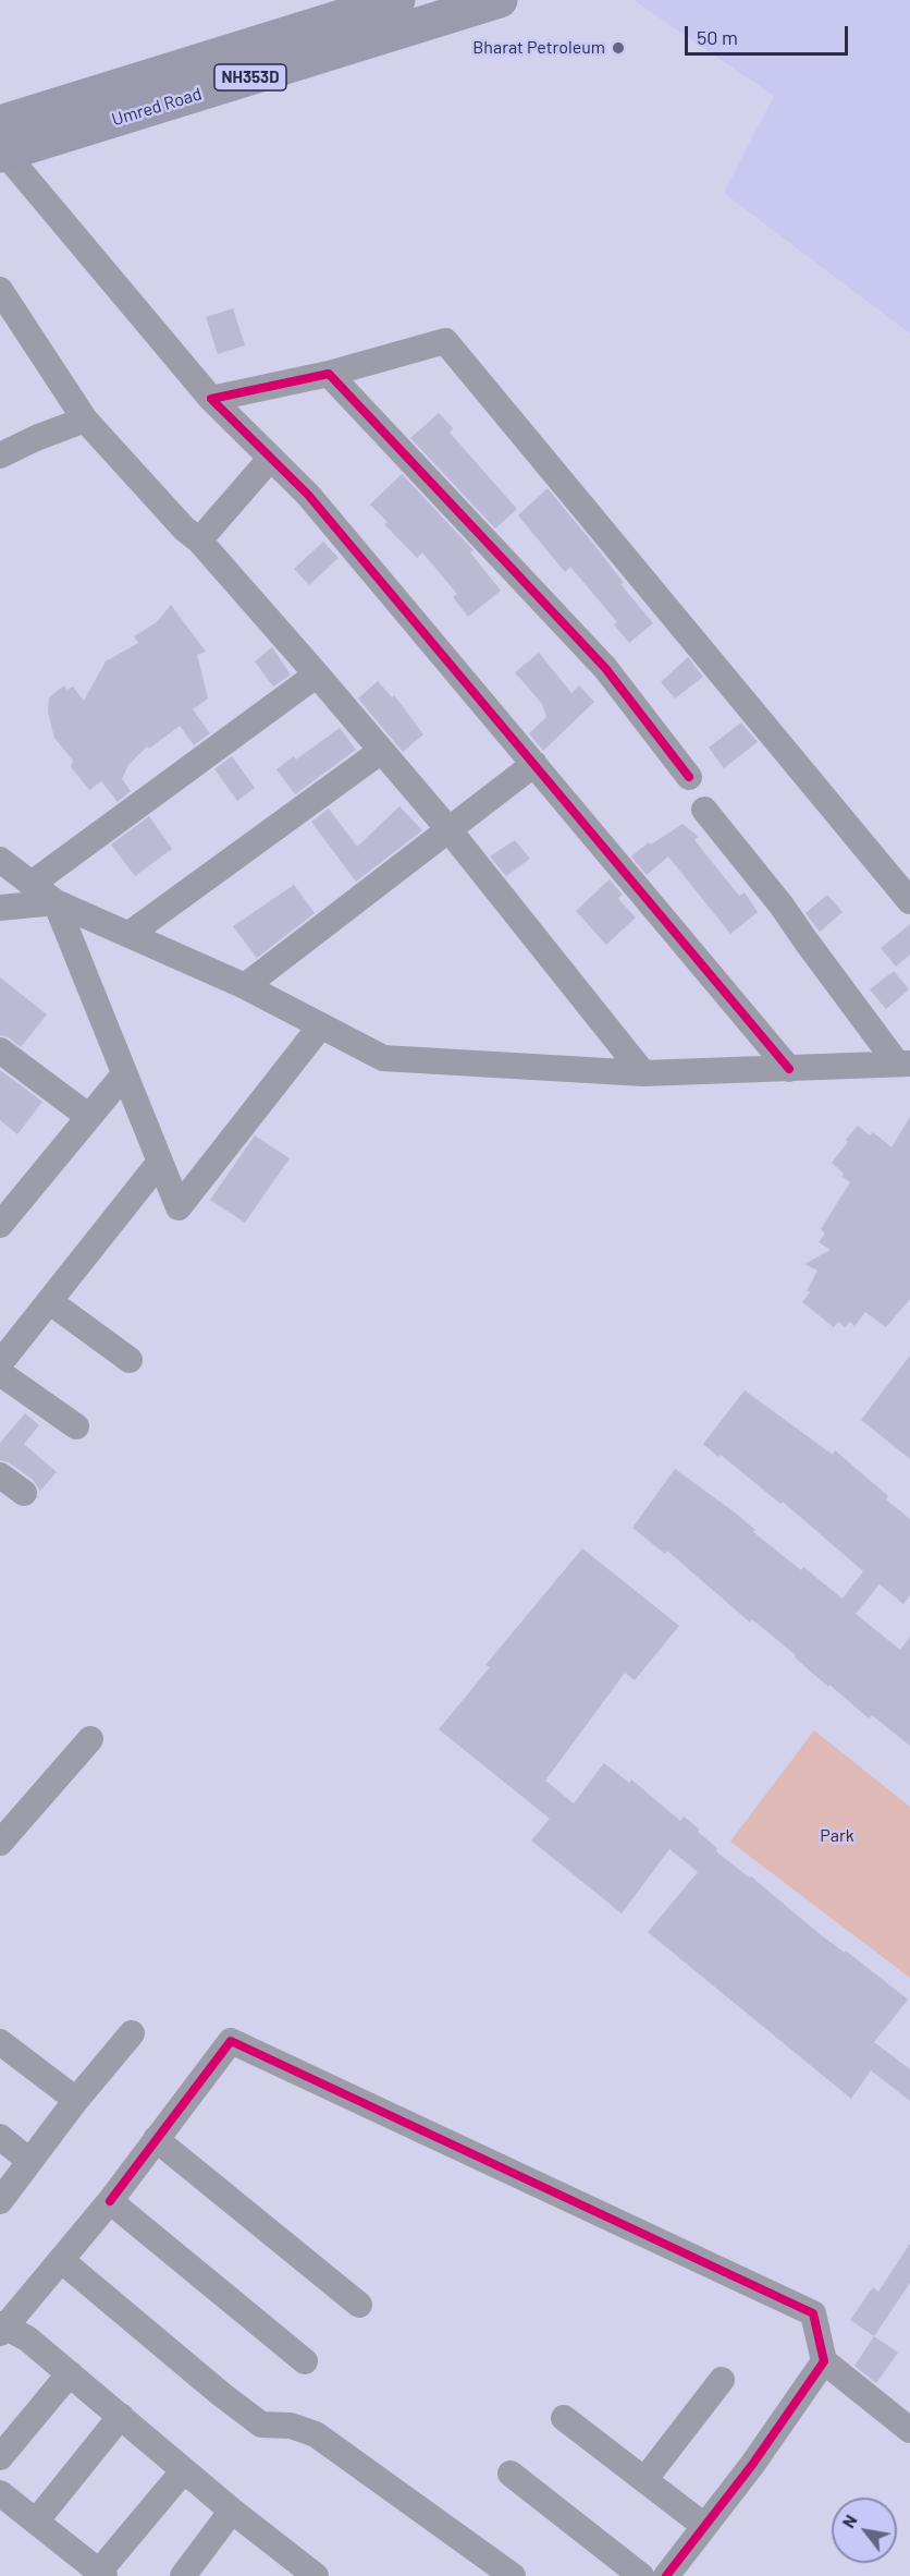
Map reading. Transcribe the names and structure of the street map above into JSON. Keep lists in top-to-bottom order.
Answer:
{
  "streets": {
    "highway": ["NH353D", "Umred Road"]
  },
  "crossings": [
    ["NH353D", "Umred Road"]
  ],
  "parks": ["Park"],
  "places": ["Bharat Petroleum"],
  "scale_bar": "50 m",
  "north": "top left"
}
